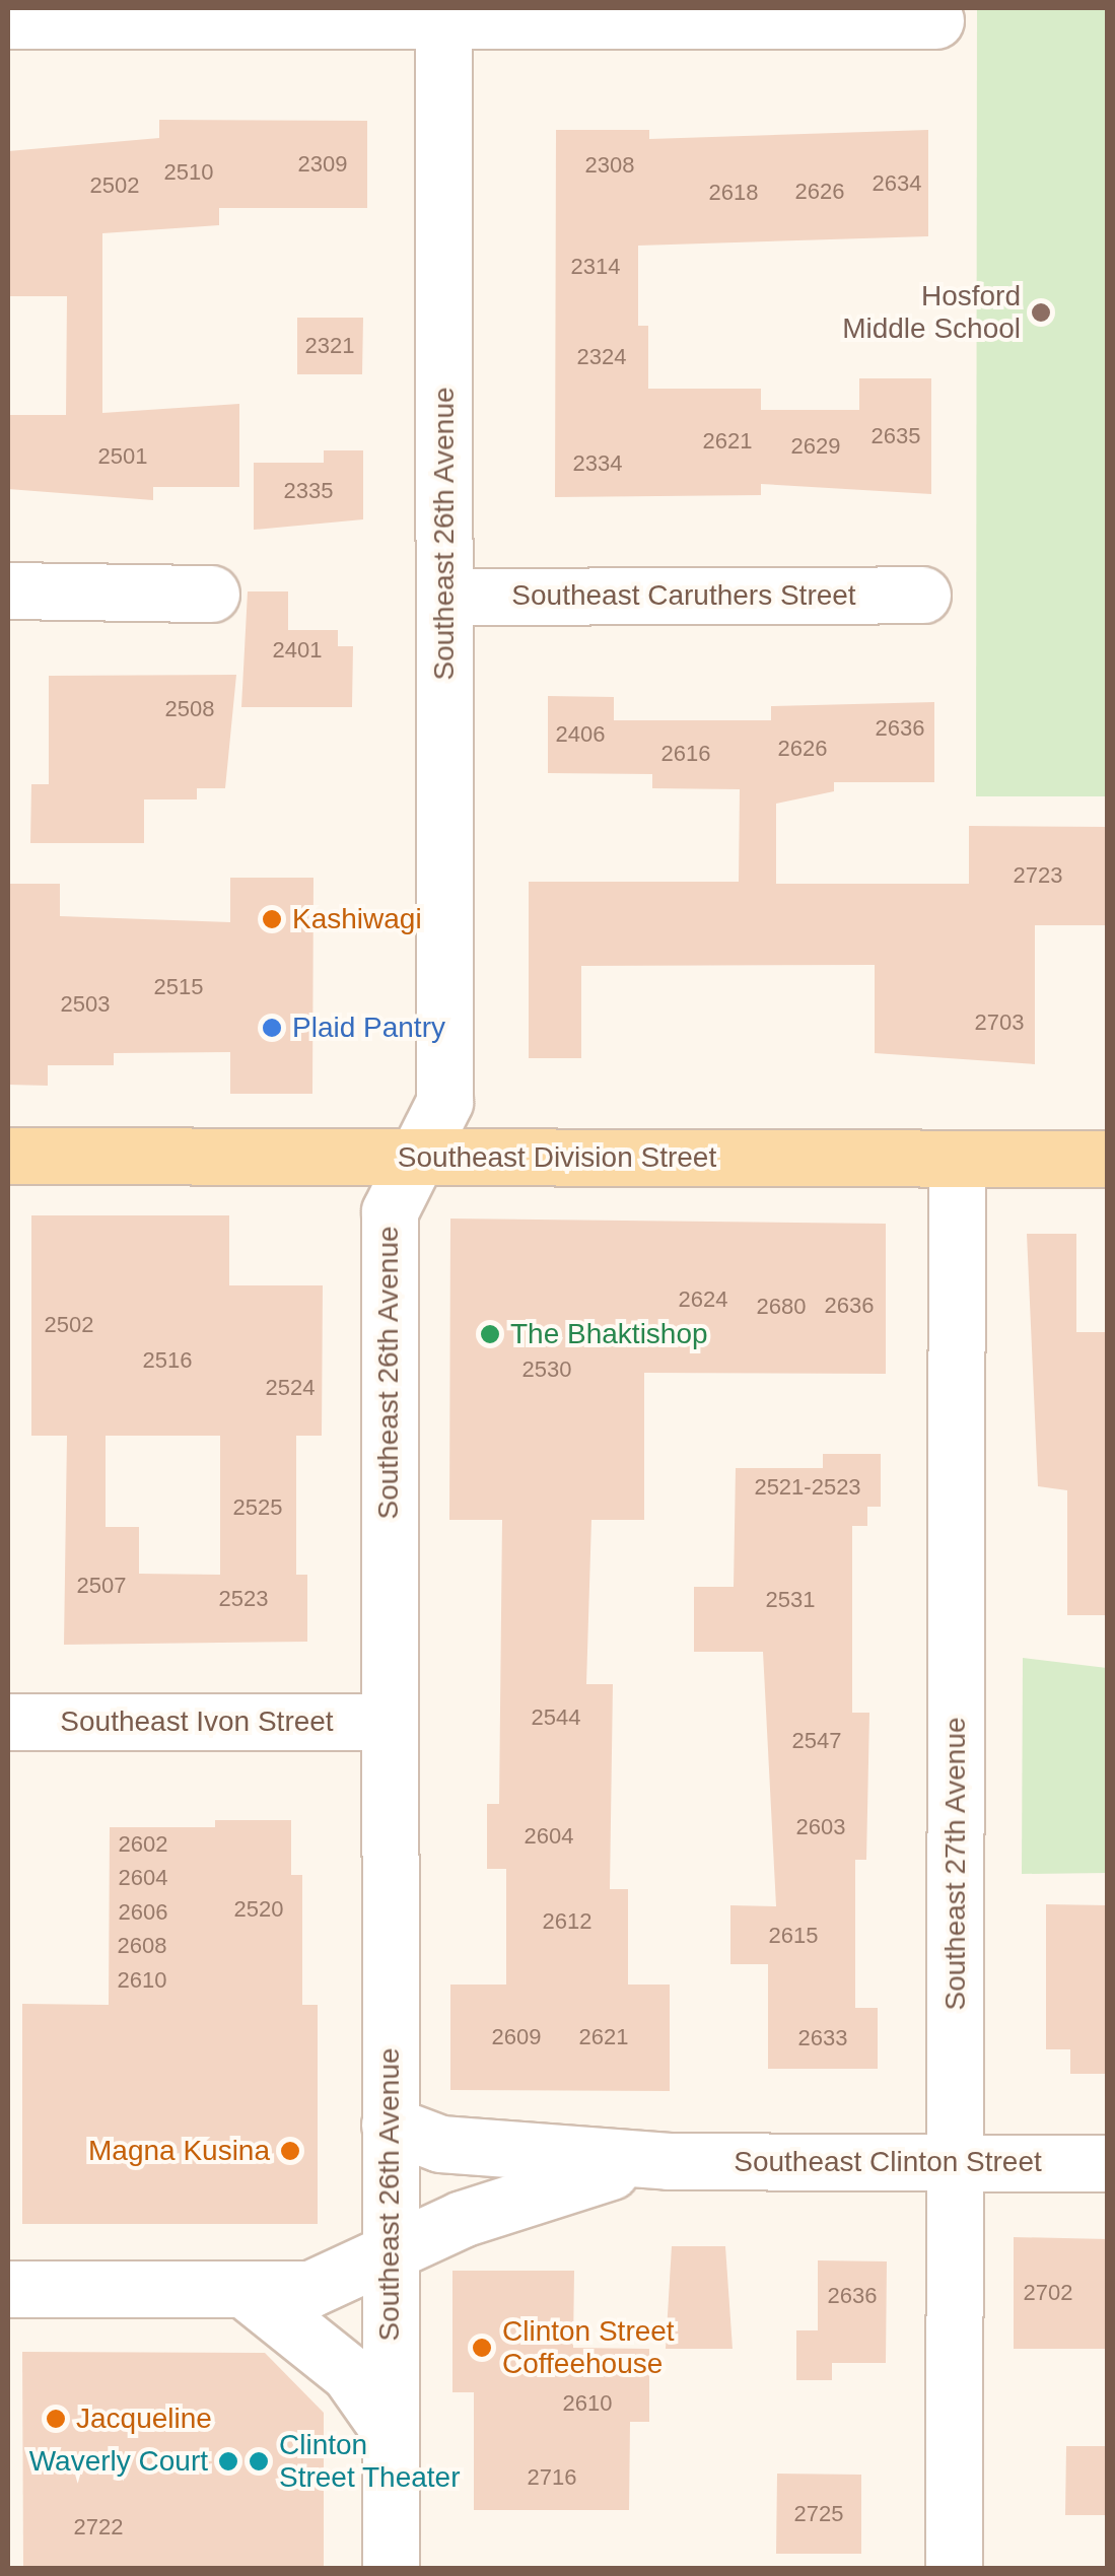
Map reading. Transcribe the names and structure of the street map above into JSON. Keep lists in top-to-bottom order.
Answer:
{
  "streets": {
    "main road": ["Southeast Division Street"],
    "street": [
      "Southeast 26th Avenue",
      "Southeast Caruthers Street",
      "Southeast Ivon Street",
      "Southeast 27th Avenue",
      "Southeast Clinton Street"
    ]
  },
  "crossings": [
    ["Southeast 26th Avenue", "Southeast Caruthers Street"],
    ["Southeast 26th Avenue", "Southeast Division Street"],
    ["Southeast 26th Avenue", "Southeast Ivon Street"],
    ["Southeast 26th Avenue", "Southeast Clinton Street"],
    ["Southeast Division Street", "Southeast 27th Avenue"],
    ["Southeast 27th Avenue", "Southeast Clinton Street"]
  ],
  "places": [
    "Hosford Middle School",
    "Kashiwagi",
    "Plaid Pantry",
    "The Bhaktishop",
    "Magna Kusina",
    "Clinton Street Coffeehouse",
    "Jacqueline",
    "Waverly Court",
    "Clinton Street Theater"
  ],
  "house_numbers": [
    "2309",
    "2308",
    "2510",
    "2634",
    "2502",
    "2626",
    "2618",
    "2314",
    "2321",
    "2324",
    "2635",
    "2621",
    "2629",
    "2501",
    "2334",
    "2335",
    "2401",
    "2508",
    "2636",
    "2406",
    "2626",
    "2616",
    "2723",
    "2515",
    "2503",
    "2703",
    "2624",
    "2636",
    "2680",
    "2502",
    "2516",
    "2530",
    "2524",
    "2521-2523",
    "2525",
    "2507",
    "2523",
    "2531",
    "2544",
    "2547",
    "2603",
    "2604",
    "2602",
    "2604",
    "2520",
    "2606",
    "2612",
    "2615",
    "2608",
    "2610",
    "2609",
    "2621",
    "2633",
    "2702",
    "2636",
    "2610",
    "2716",
    "2725",
    "2722"
  ]
}
